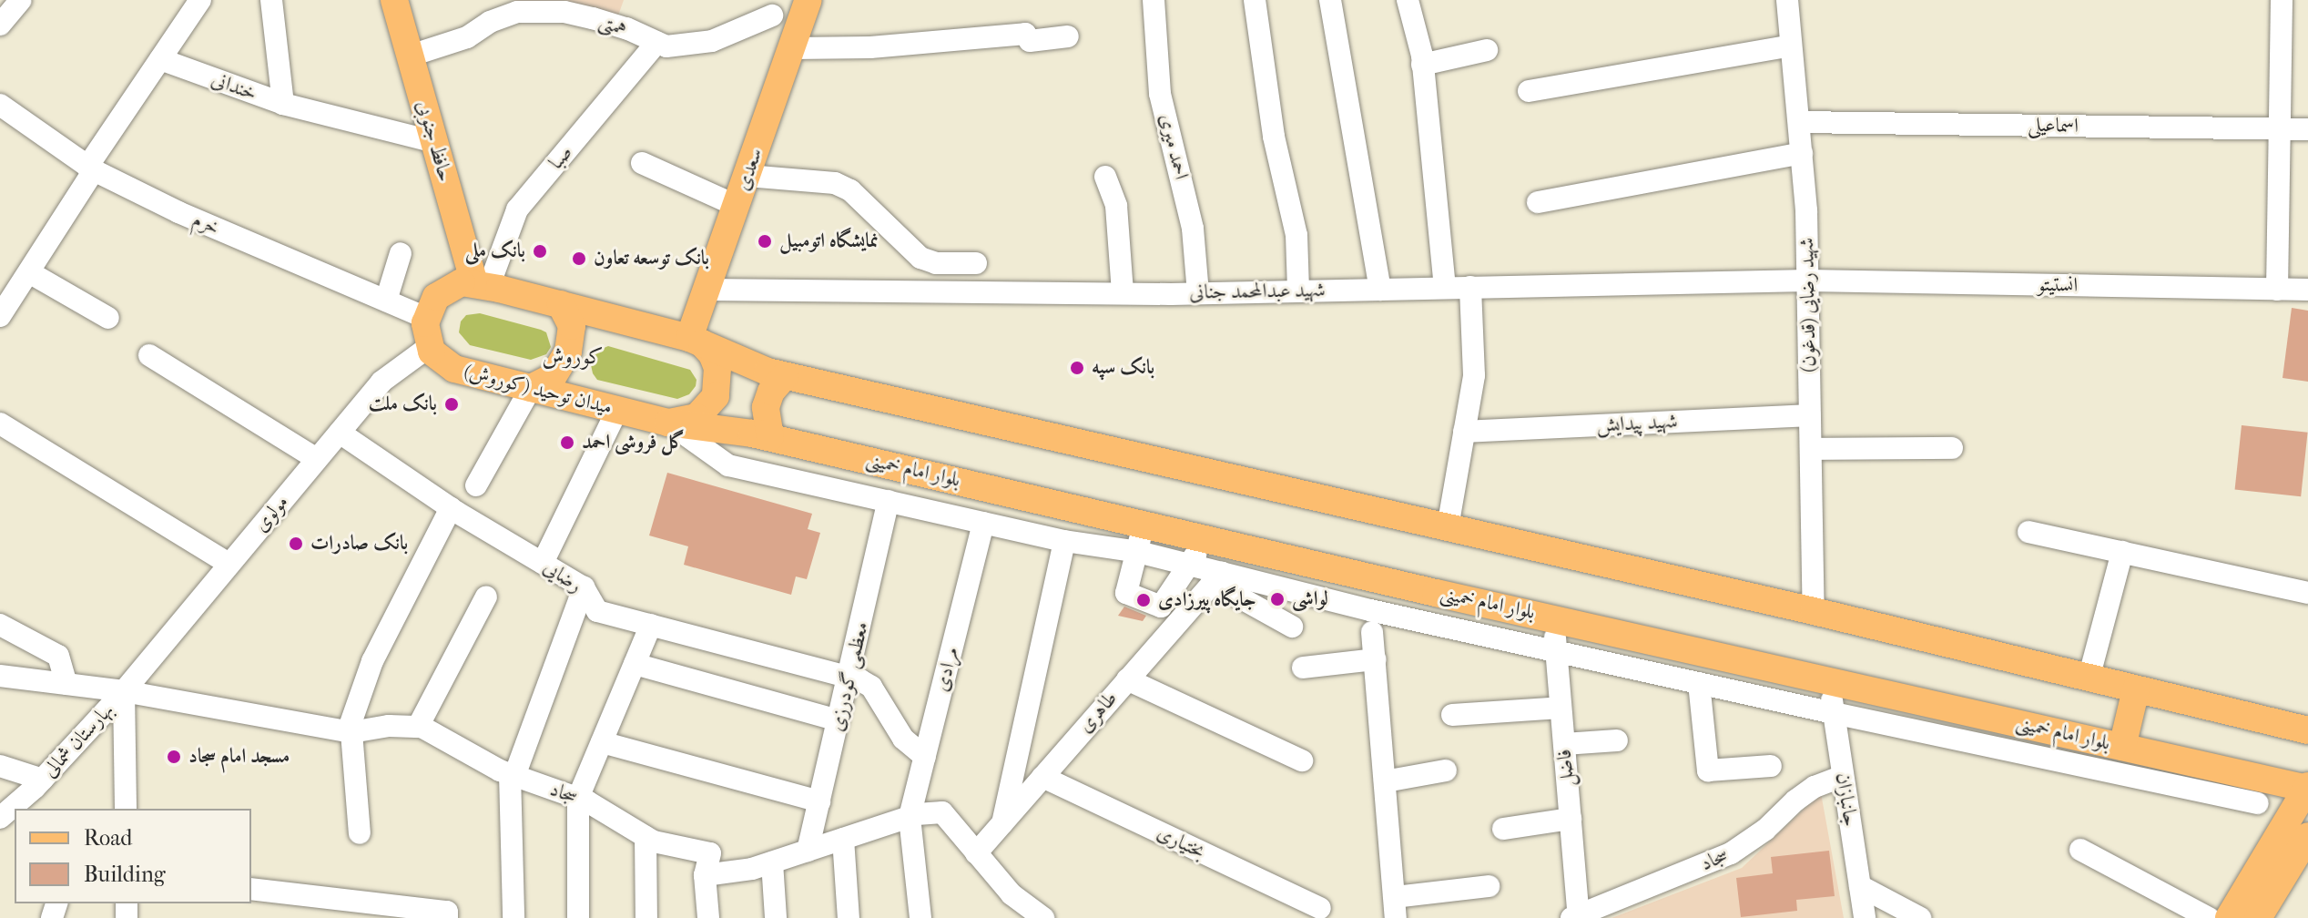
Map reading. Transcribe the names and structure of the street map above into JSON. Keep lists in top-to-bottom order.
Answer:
{
  "streets": {
    "main road": [
      "حافظ جنوبی",
      "سعدی",
      "میدان توحید (کوروش)",
      "بلوار امام خمینی"
    ],
    "street": [
      "همتی",
      "خندانی",
      "اسماعیلی",
      "احمد میری",
      "صبا",
      "خرم",
      "انستیتو",
      "شهید عبدالمحمد جنانی",
      "(قدغون) شهید رضایی",
      "شهید پیدایش",
      "مولوی",
      "رضایی",
      "مرادی",
      "معظمی گودرزی",
      "طاهری",
      "بهارستان شمالی",
      "فاضل",
      "سجاد",
      "جانبازان",
      "بختیاری"
    ]
  },
  "crossings": [
    ["همتی", "حافظ جنوبی"],
    ["همتی", "صبا"],
    ["خندانی", "حافظ جنوبی"],
    ["اسماعیلی", "(قدغون) شهید رضایی"],
    ["حافظ جنوبی", "صبا"],
    ["حافظ جنوبی", "خرم"],
    ["حافظ جنوبی", "میدان توحید (کوروش)"],
    ["حافظ جنوبی", "مولوی"],
    ["احمد میری", "شهید عبدالمحمد جنانی"],
    ["صبا", "خرم"],
    ["صبا", "میدان توحید (کوروش)"],
    ["صبا", "مولوی"],
    ["سعدی", "شهید عبدالمحمد جنانی"],
    ["سعدی", "میدان توحید (کوروش)"],
    ["سعدی", "بلوار امام خمینی"],
    ["خرم", "میدان توحید (کوروش)"],
    ["خرم", "مولوی"],
    ["انستیتو", "شهید عبدالمحمد جنانی"],
    ["انستیتو", "(قدغون) شهید رضایی"],
    ["شهید عبدالمحمد جنانی", "(قدغون) شهید رضایی"],
    ["(قدغون) شهید رضایی", "شهید پیدایش"],
    ["میدان توحید (کوروش)", "بلوار امام خمینی"],
    ["میدان توحید (کوروش)", "مولوی"],
    ["بلوار امام خمینی", "فاضل"],
    ["بلوار امام خمینی", "جانبازان"],
    ["مولوی", "رضایی"],
    ["مولوی", "بهارستان شمالی"],
    ["مولوی", "سجاد"],
    ["رضایی", "معظمی گودرزی"],
    ["طاهری", "بختیاری"],
    ["بهارستان شمالی", "سجاد"],
    ["فاضل", "سجاد"],
    ["سجاد", "جانبازان"]
  ],
  "districts": ["کوروش"],
  "places": [
    "نمایشگاه اتومبیل",
    "بانک ملی",
    "بانک توسعه تعاون",
    "بانک سپه",
    "بانک ملت",
    "گل فروشی احمد",
    "بانک صادرات",
    "لواشی",
    "جایگاه پیرزادی",
    "مسجد امام سجاد"
  ],
  "legend": ["Road", "Building"]
}
